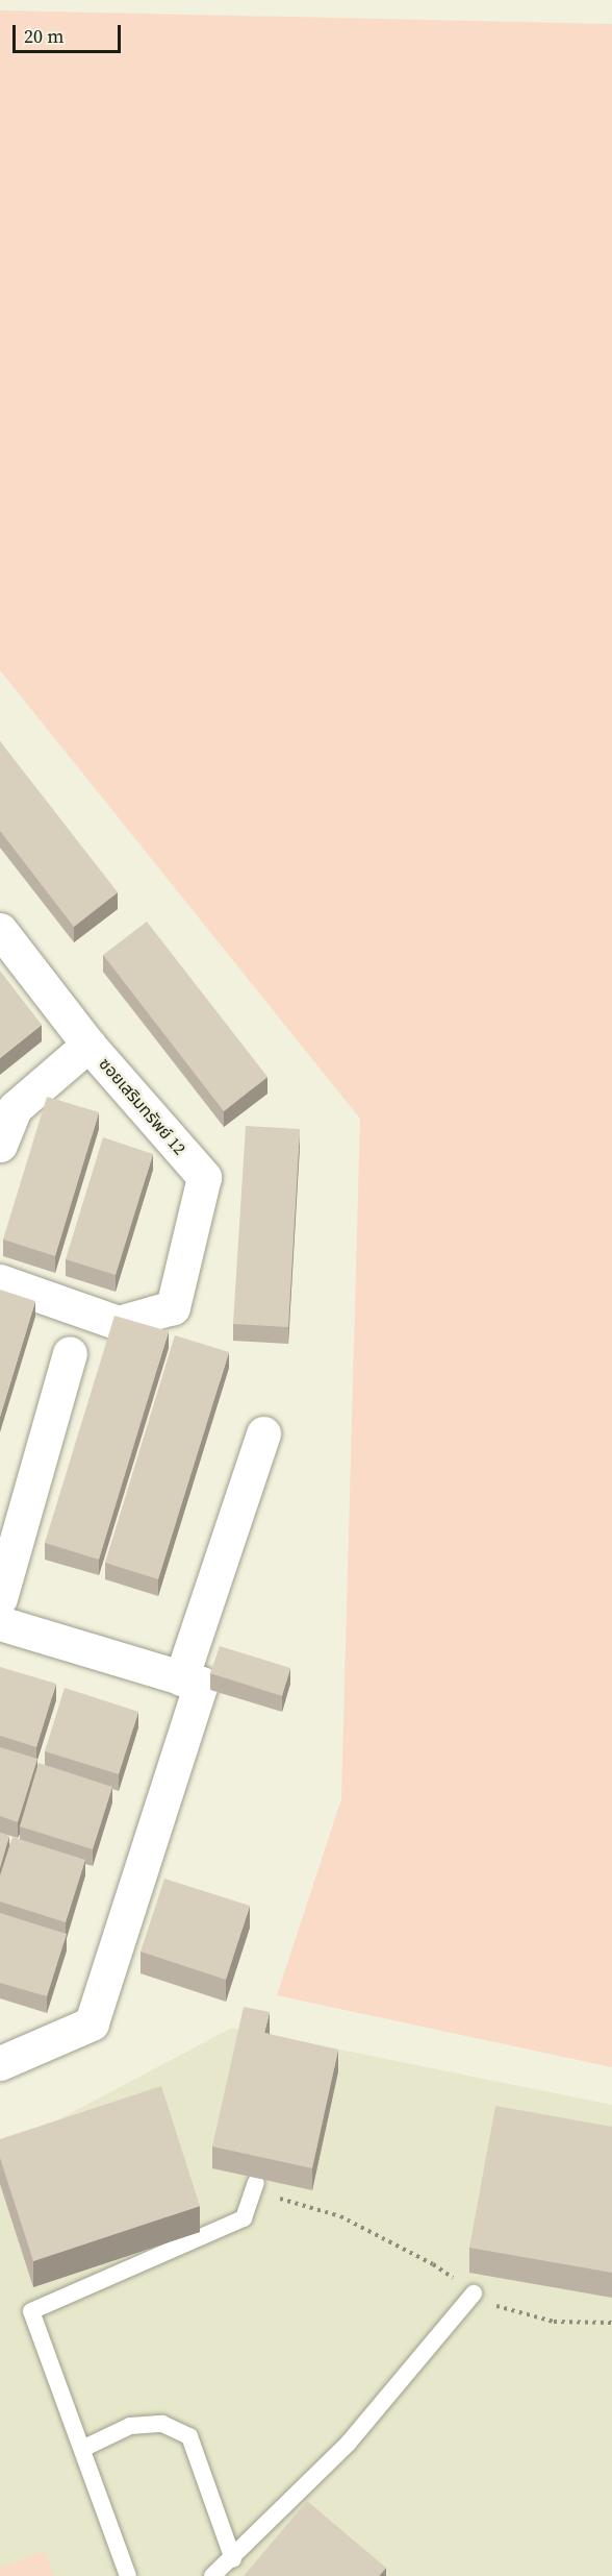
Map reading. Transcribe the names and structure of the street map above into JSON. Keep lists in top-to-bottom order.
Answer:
{
  "streets": {
    "street": ["ซอยเสริมทรัพย์ 12"]
  },
  "scale_bar": "20 m"
}
